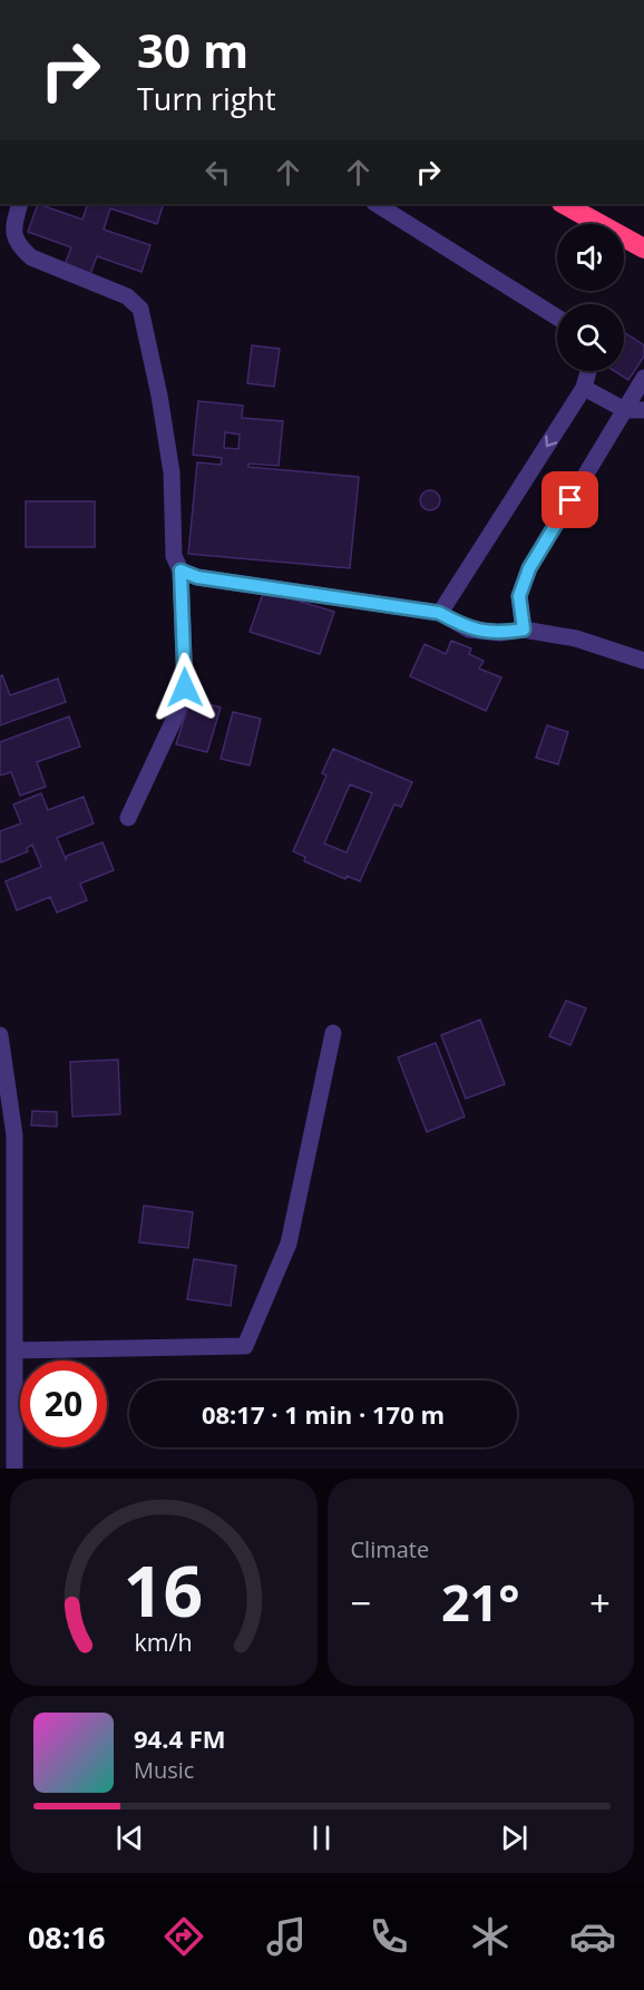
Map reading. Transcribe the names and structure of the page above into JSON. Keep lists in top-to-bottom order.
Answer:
{
  "page": {
    "turn": ["30 m", "Turn right"],
    "limit": "20",
    "trip": "08:17 · 1 min · 170 m",
    "tile": "Climate",
    "heat": ["−", "21°", "+"],
    "song": ["94.4 FM", "Music"],
    "tabs": "08:16",
    "gauge": ["16", "km/h"]
  }
}
